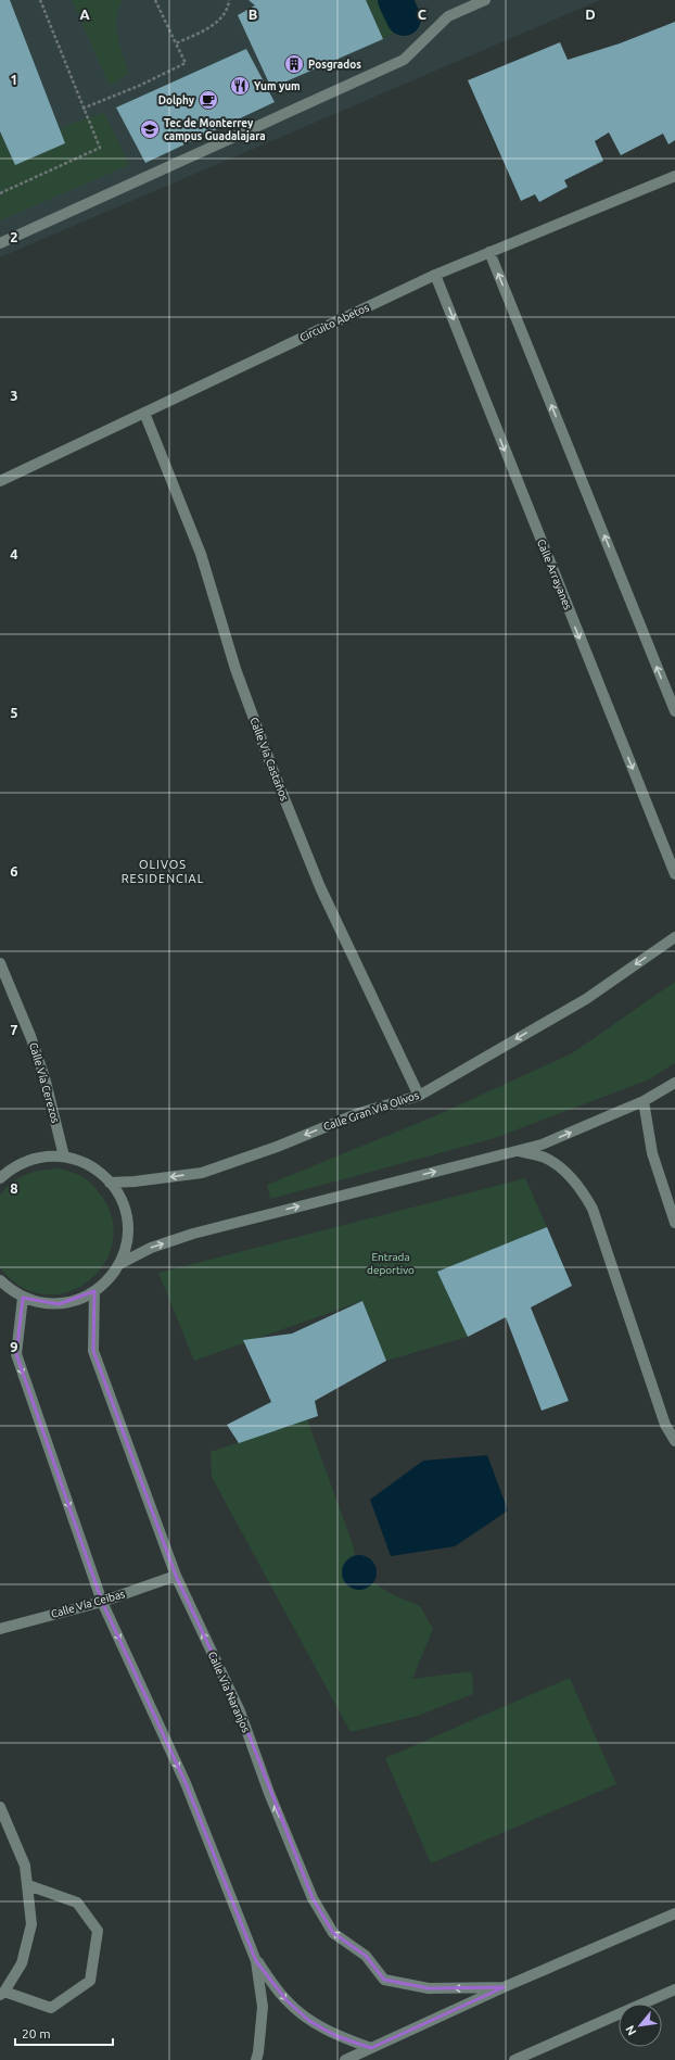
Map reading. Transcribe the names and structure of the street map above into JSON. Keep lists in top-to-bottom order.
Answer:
{
  "streets": {
    "street": [
      "Circuito Abetos",
      "Calle Arrayanes",
      "Calle Vía Castaños",
      "Calle Vía Cerezos",
      "Calle Gran Vía Olivos",
      "Calle Vía Ceibas",
      "Calle Vía Naranjos"
    ]
  },
  "crossings": [
    ["Circuito Abetos", "Calle Arrayanes"],
    ["Circuito Abetos", "Calle Vía Castaños"],
    ["Calle Vía Castaños", "Calle Gran Vía Olivos"],
    ["Calle Vía Ceibas", "Calle Vía Naranjos"]
  ],
  "districts": ["OLIVOS RESIDENCIAL"],
  "parks": ["Entrada deportivo"],
  "places": {
    "building": ["Posgrados"],
    "restaurant": ["Yum yum"],
    "cafe": ["Dolphy"],
    "school or university": ["Tec de Monterrey campus Guadalajara"]
  },
  "scale_bar": "20 m",
  "north": "bottom left",
  "grid": {
    "columns": [
      "A",
      "B",
      "C",
      "D"
    ],
    "rows": [
      "1",
      "2",
      "3",
      "4",
      "5",
      "6",
      "7",
      "8",
      "9"
    ]
  }
}
